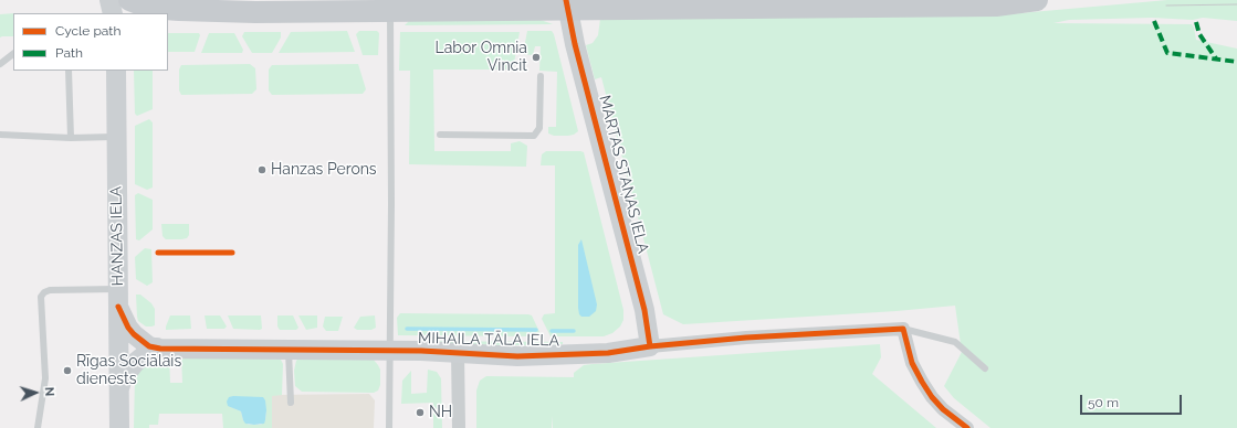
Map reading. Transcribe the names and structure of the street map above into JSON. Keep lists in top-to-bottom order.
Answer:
{
  "streets": {
    "street": ["MARTAS STAŅAS IELA", "HANZAS IELA", "MIHAILA TĀLA IELA"]
  },
  "crossings": [
    ["MARTAS STAŅAS IELA", "MIHAILA TĀLA IELA"],
    ["HANZAS IELA", "MIHAILA TĀLA IELA"]
  ],
  "places": [
    "Labor Omnia Vincit",
    "Hanzas Perons",
    "Rīgas Sociālais dienests",
    "NH"
  ],
  "legend": ["Cycle path", "Path"],
  "scale_bar": "50 m",
  "north": "right"
}
